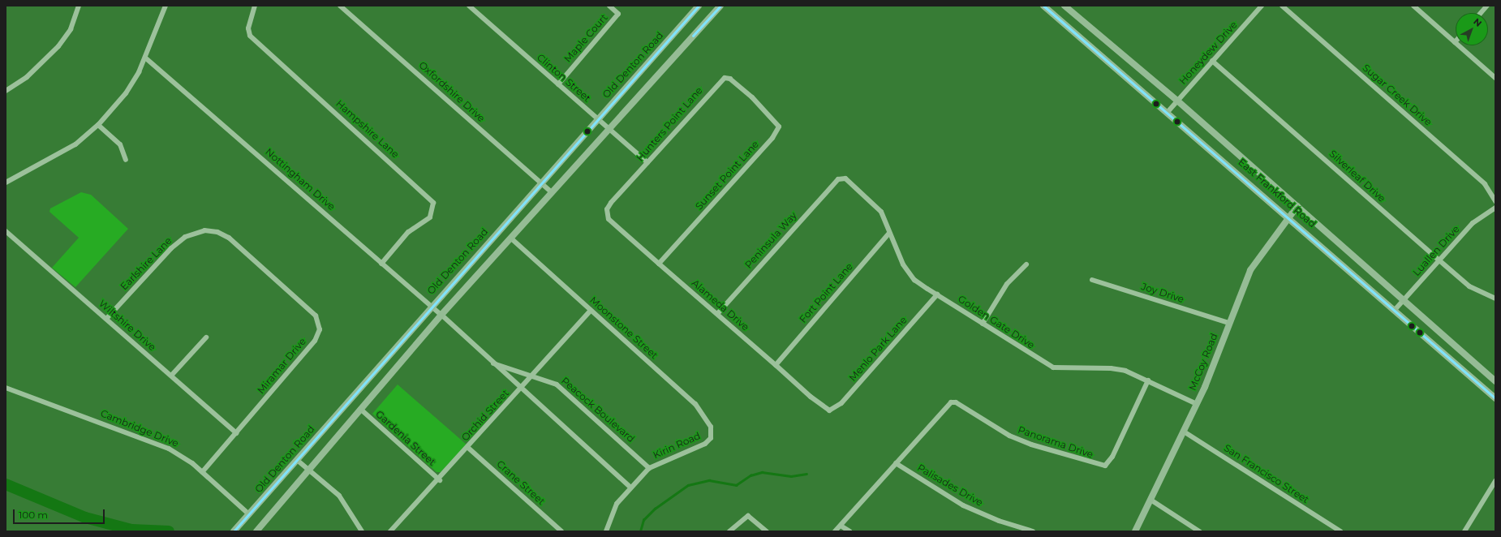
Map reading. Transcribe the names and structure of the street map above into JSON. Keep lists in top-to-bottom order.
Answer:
{
  "streets": {
    "main road": ["Old Denton Road", "East Frankford Road", "McCoy Road"],
    "street": [
      "Maple Court",
      "Honeydew Drive",
      "Clinton Street",
      "Oxfordshire Drive",
      "Sugar Creek Drive",
      "Hunters Point Lane",
      "Hampshire Lane",
      "Sunset Point Lane",
      "Silverleaf Drive",
      "Nottingham Drive",
      "Peninsula Way",
      "Luallen Drive",
      "Earlshire Lane",
      "Fort Point Lane",
      "Joy Drive",
      "Alameda Drive",
      "Golden Gate Drive",
      "Wiltshire Drive",
      "Moonstone Street",
      "Menlo Park Lane",
      "Miramar Drive",
      "Peacock Boulevard",
      "Orchid Street",
      "Cambridge Drive",
      "Gardenia Street",
      "Panorama Drive",
      "Kirin Road",
      "San Francisco Street",
      "Crane Street",
      "Palisades Drive"
    ]
  },
  "crossings": [
    ["Maple Court", "Clinton Street"],
    ["Honeydew Drive", "Silverleaf Drive"],
    ["Honeydew Drive", "East Frankford Road"],
    ["Old Denton Road", "Clinton Street"],
    ["Old Denton Road", "Oxfordshire Drive"],
    ["Old Denton Road", "Nottingham Drive"],
    ["Old Denton Road", "Cambridge Drive"],
    ["Clinton Street", "Hunters Point Lane"],
    ["Hunters Point Lane", "Sunset Point Lane"],
    ["Hunters Point Lane", "Alameda Drive"],
    ["Hampshire Lane", "Nottingham Drive"],
    ["Sunset Point Lane", "Alameda Drive"],
    ["Silverleaf Drive", "Luallen Drive"],
    ["Nottingham Drive", "Peacock Boulevard"],
    ["East Frankford Road", "Luallen Drive"],
    ["East Frankford Road", "McCoy Road"],
    ["Peninsula Way", "Alameda Drive"],
    ["Peninsula Way", "Golden Gate Drive"],
    ["Earlshire Lane", "Wiltshire Drive"],
    ["Earlshire Lane", "Miramar Drive"],
    ["Fort Point Lane", "Alameda Drive"],
    ["Fort Point Lane", "Golden Gate Drive"],
    ["Joy Drive", "McCoy Road"],
    ["Alameda Drive", "Menlo Park Lane"],
    ["Golden Gate Drive", "Menlo Park Lane"],
    ["Golden Gate Drive", "McCoy Road"],
    ["Golden Gate Drive", "Panorama Drive"],
    ["Wiltshire Drive", "Miramar Drive"],
    ["Moonstone Street", "Orchid Street"],
    ["Moonstone Street", "Kirin Road"],
    ["McCoy Road", "San Francisco Street"],
    ["Miramar Drive", "Cambridge Drive"],
    ["Peacock Boulevard", "Orchid Street"],
    ["Peacock Boulevard", "Kirin Road"],
    ["Orchid Street", "Gardenia Street"],
    ["Orchid Street", "Crane Street"],
    ["Panorama Drive", "Palisades Drive"]
  ],
  "scale_bar": "100 m",
  "north": "top right"
}
